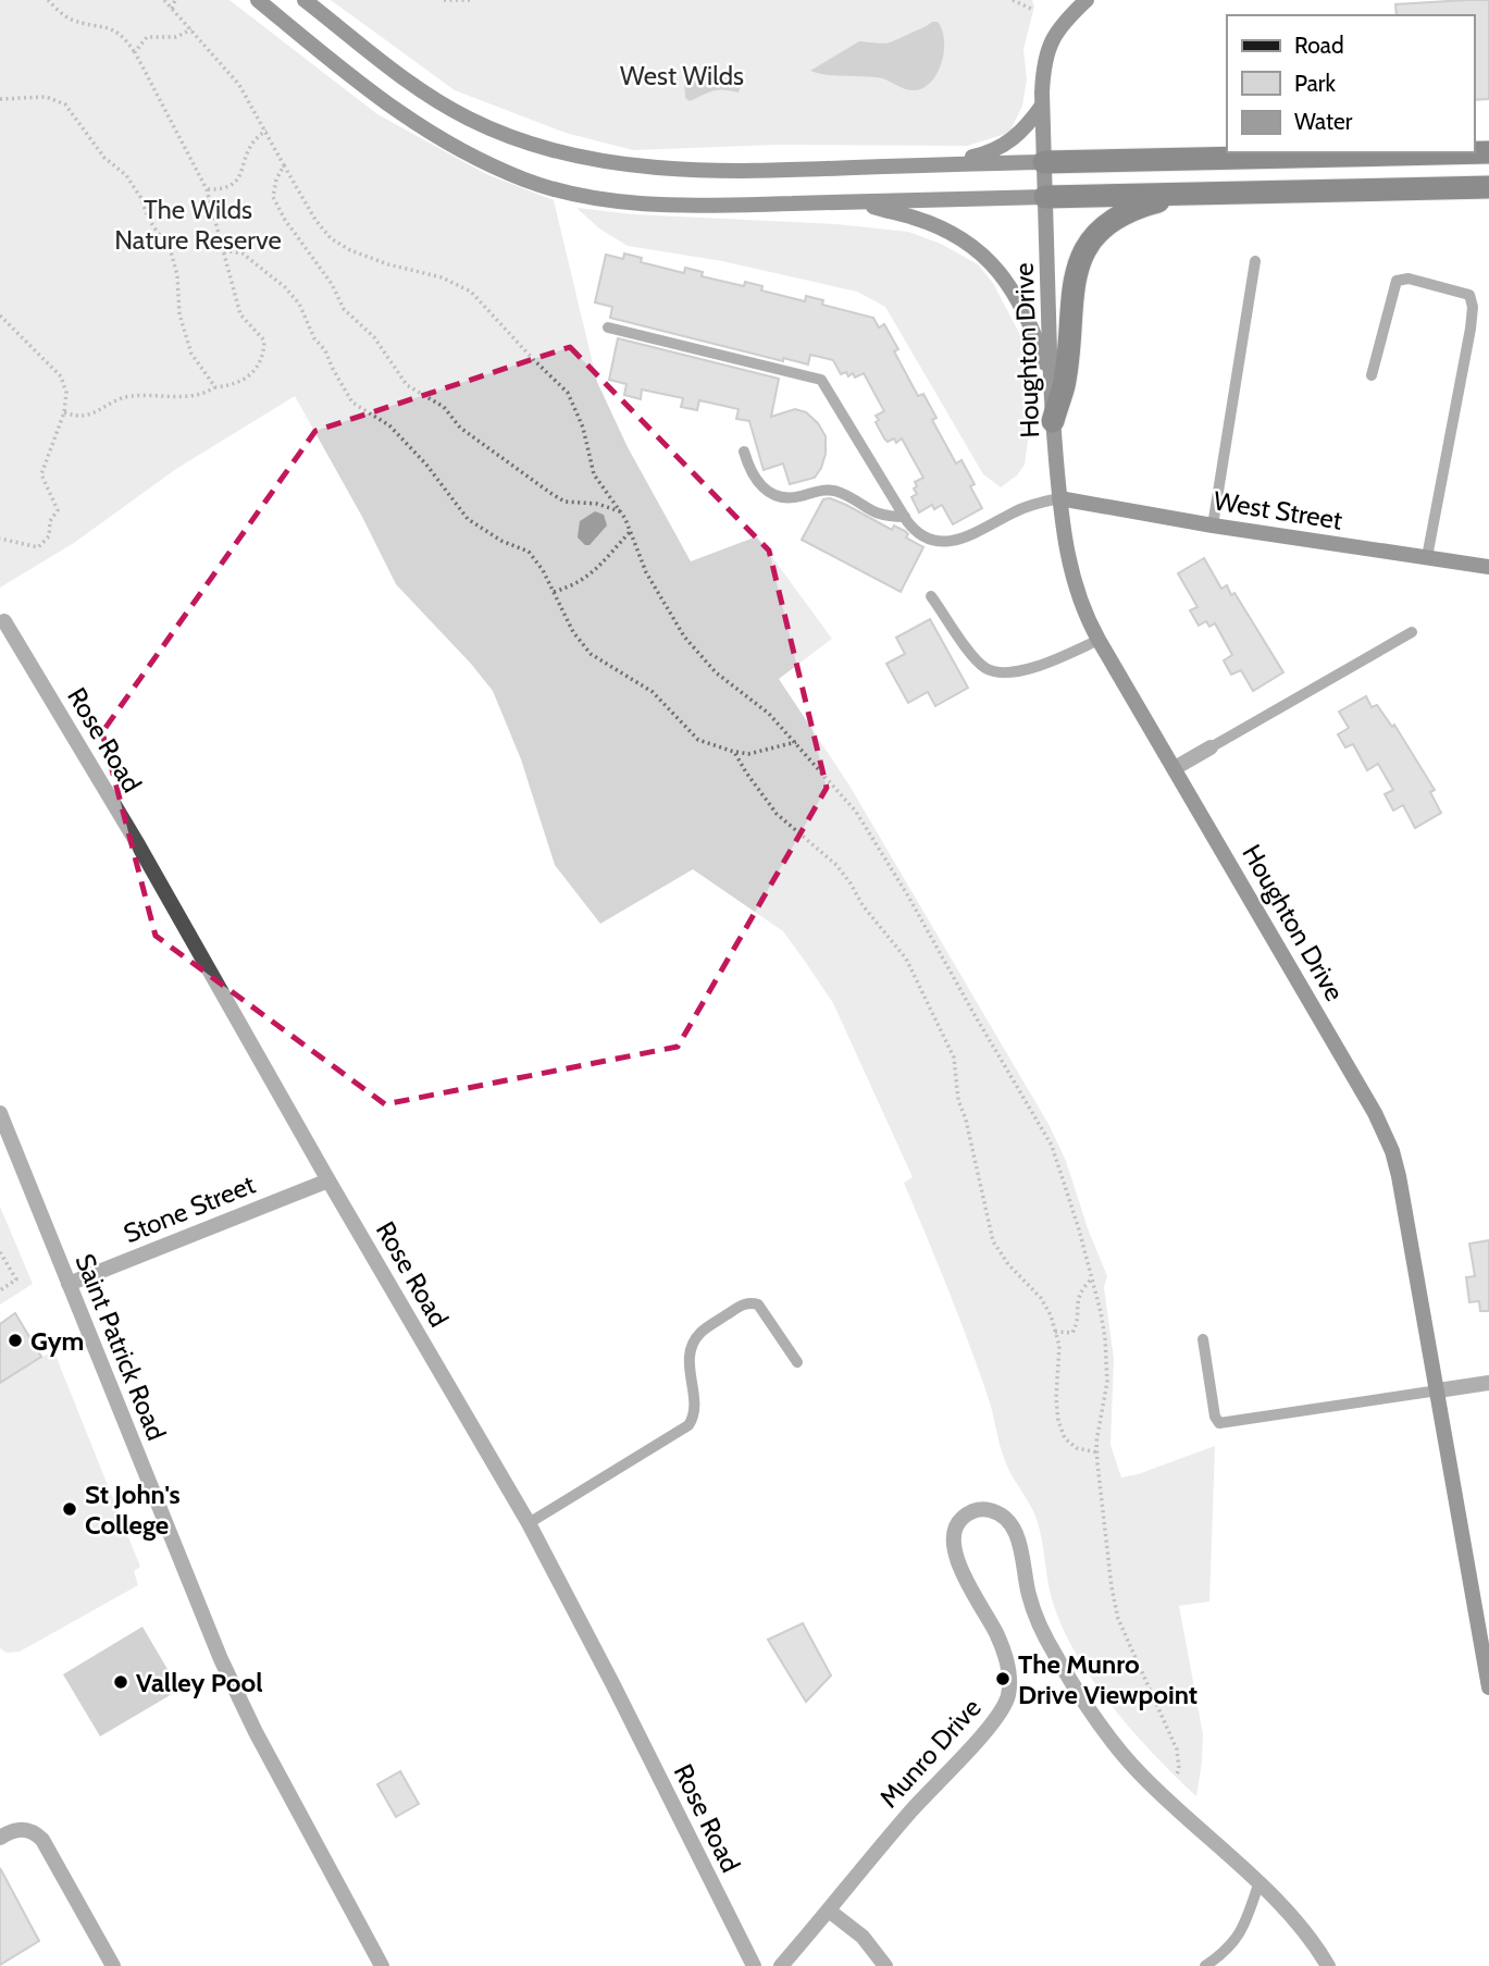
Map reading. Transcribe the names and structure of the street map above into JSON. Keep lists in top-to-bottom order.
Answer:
{
  "streets": {
    "main road": ["Houghton Drive", "West Street"],
    "street": [
      "Rose Road",
      "Stone Street",
      "Saint Patrick Road",
      "Munro Drive"
    ]
  },
  "crossings": [
    ["Houghton Drive", "West Street"],
    ["Rose Road", "Stone Street"],
    ["Stone Street", "Saint Patrick Road"]
  ],
  "parks": ["West Wilds", "The Wilds Nature Reserve"],
  "places": [
    "Gym",
    "St John's College",
    "The Munro Drive Viewpoint",
    "Valley Pool"
  ],
  "legend": ["Road", "Park", "Water"]
}
